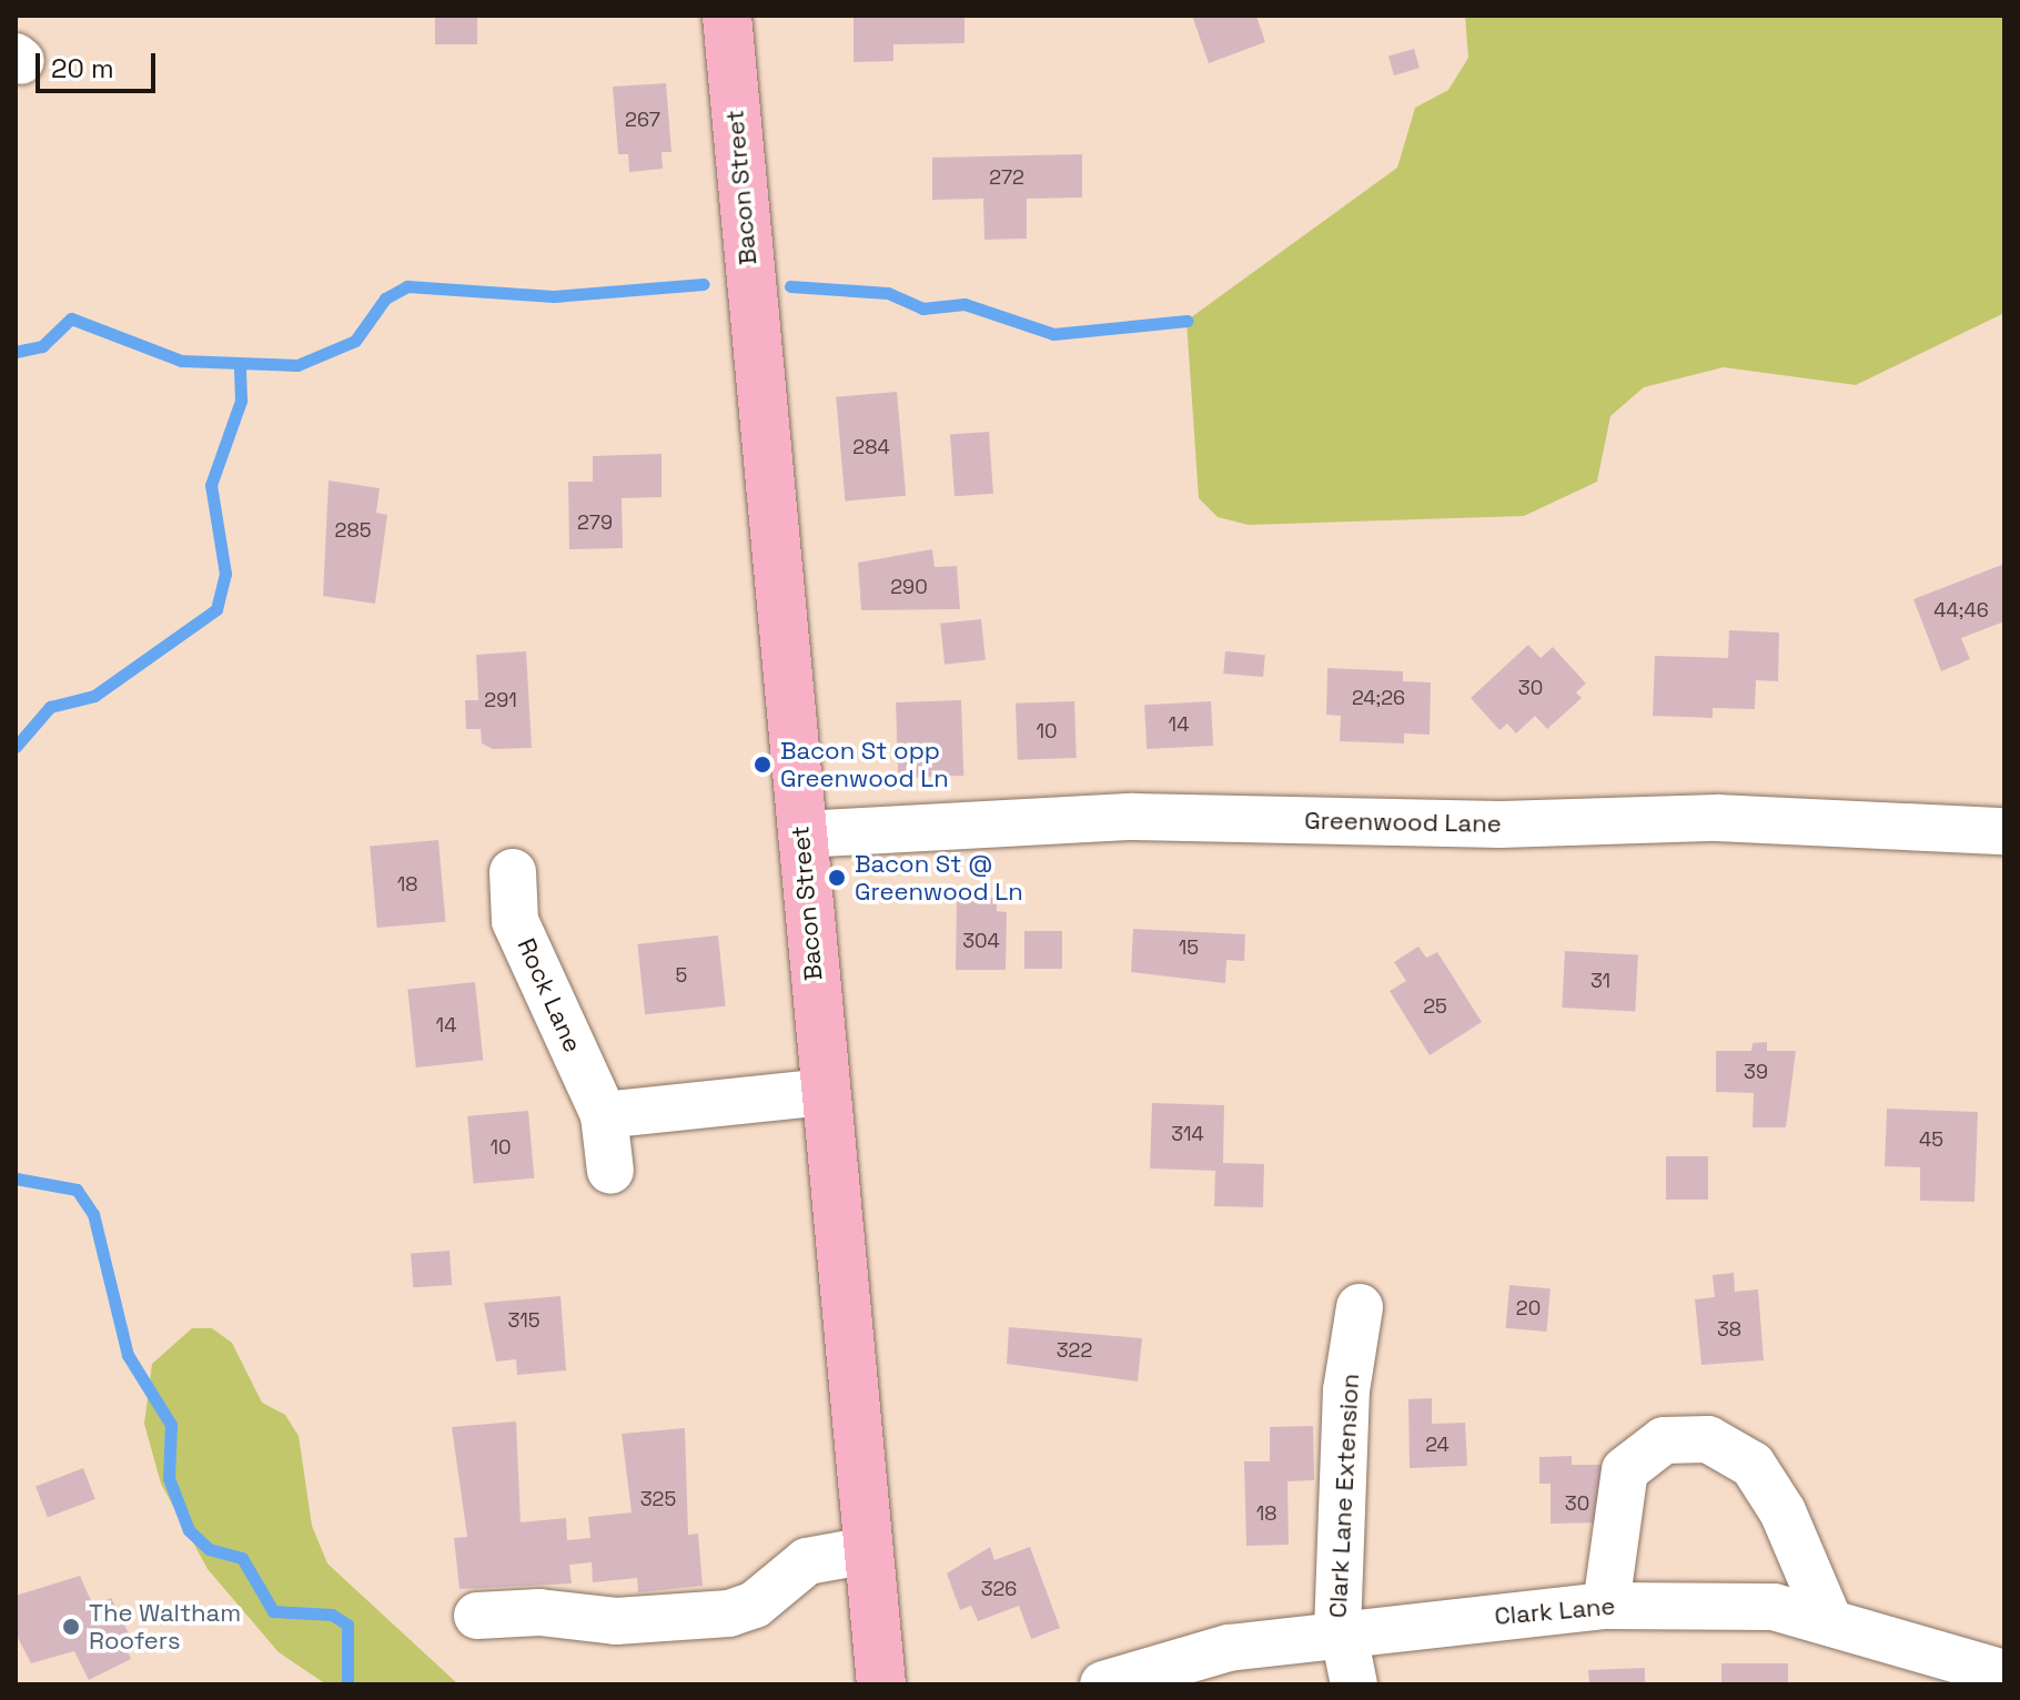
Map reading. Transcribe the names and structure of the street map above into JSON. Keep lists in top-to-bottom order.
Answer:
{
  "streets": {
    "main road": ["Bacon Street"],
    "street": [
      "Greenwood Lane",
      "Rock Lane",
      "Clark Lane Extension",
      "Clark Lane"
    ]
  },
  "crossings": [
    ["Bacon Street", "Greenwood Lane"],
    ["Clark Lane Extension", "Clark Lane"]
  ],
  "places": ["Bacon St opp Greenwood Ln", "Bacon St @ Greenwood Ln", "The Waltham Roofers"],
  "house_numbers": [
    "267",
    "272",
    "284",
    "279",
    "285",
    "290",
    "44;46",
    "30",
    "24;26",
    "291",
    "14",
    "10",
    "18",
    "304",
    "15",
    "5",
    "31",
    "25",
    "14",
    "39",
    "314",
    "45",
    "10",
    "20",
    "315",
    "38",
    "322",
    "24",
    "325",
    "30",
    "18",
    "326"
  ],
  "scale_bar": "20 m"
}
